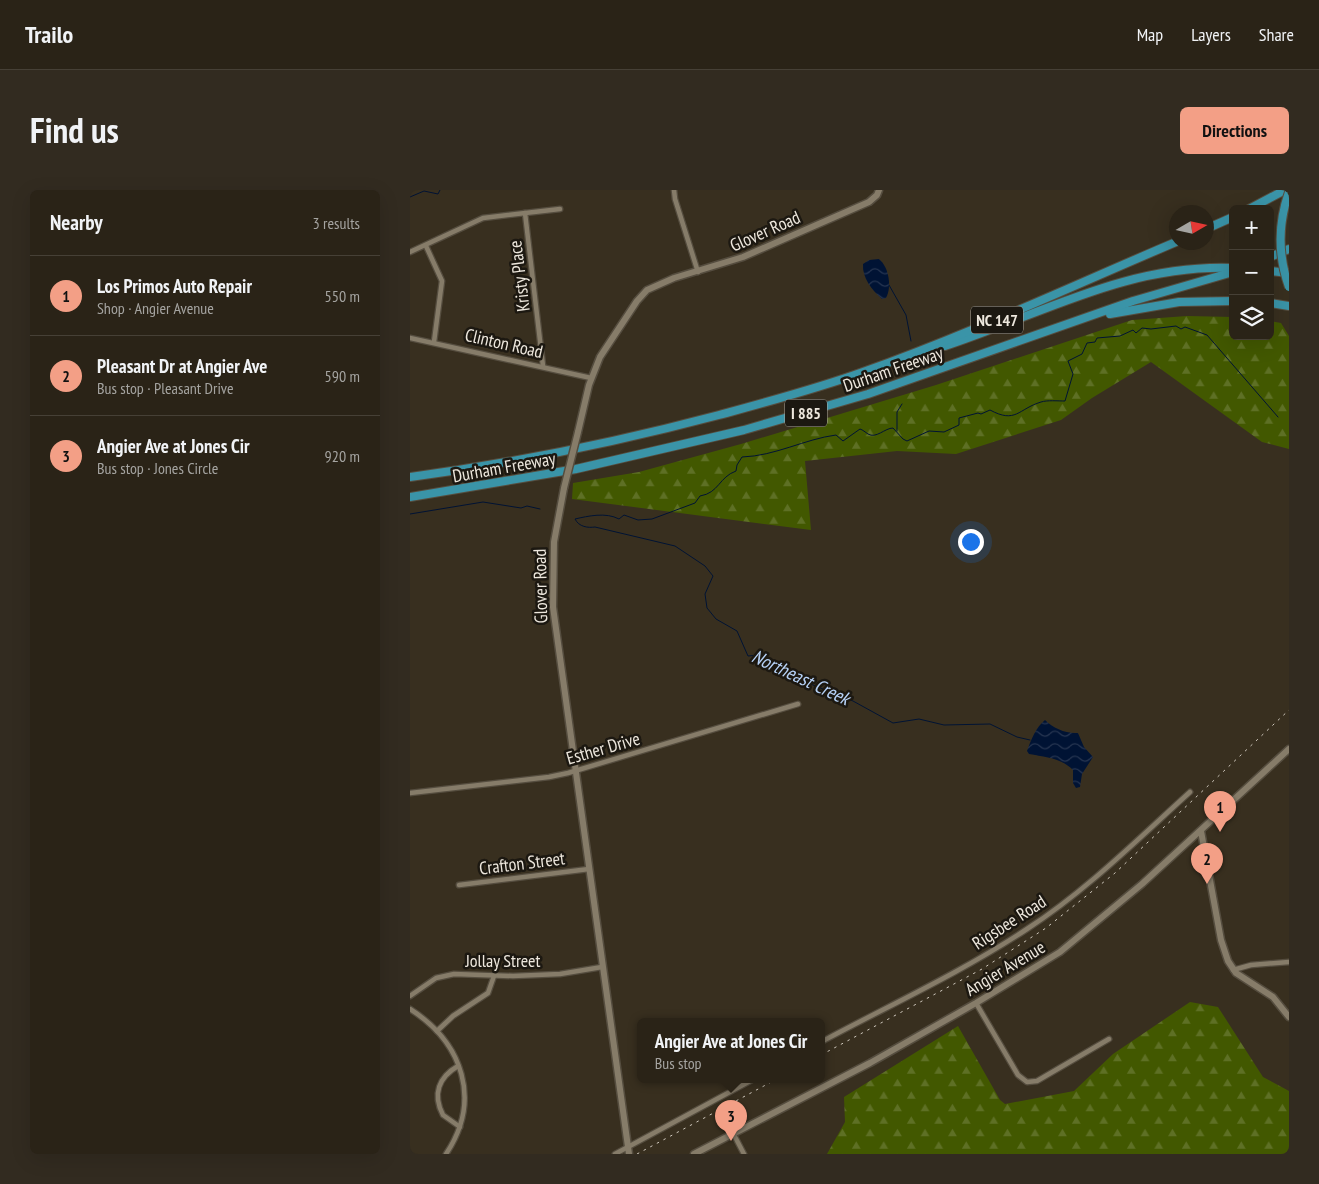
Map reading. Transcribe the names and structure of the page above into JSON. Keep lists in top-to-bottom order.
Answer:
{
  "streets": {
    "highway": ["NC 147", "Durham Freeway", "I 885"],
    "street": [
      "Glover Road",
      "Kristy Place",
      "Clinton Road",
      "Esther Drive",
      "Crafton Street",
      "Rigsbee Road",
      "Jollay Street",
      "Angier Avenue"
    ]
  },
  "crossings": [
    ["Glover Road", "Clinton Road"],
    ["Glover Road", "Esther Drive"],
    ["Glover Road", "Crafton Street"],
    ["Glover Road", "Jollay Street"],
    ["Kristy Place", "Clinton Road"],
    ["Durham Freeway", "I 885"]
  ],
  "water": ["Northeast Creek"],
  "north": "right",
  "page": {
    "header": "Trailo",
    "nav": ["Map", "Layers", "Share"],
    "title": "Find us",
    "buttons": "Directions",
    "heading": ["Nearby", "3 results"],
    "map_buttons": ["+", "−"],
    "list": [
      {
        "mark": "1",
        "name": "Los Primos Auto Repair",
        "note": "Shop · Angier Avenue",
        "value": "550 m"
      },
      {
        "mark": "2",
        "name": "Pleasant Dr at Angier Ave",
        "note": "Bus stop · Pleasant Drive",
        "value": "590 m"
      },
      {
        "mark": "3",
        "name": "Angier Ave at Jones Cir",
        "note": "Bus stop · Jones Circle",
        "value": "920 m"
      }
    ],
    "pins": ["1", "2", "3"],
    "popup": ["Angier Ave at Jones Cir", "Bus stop"]
  }
}
